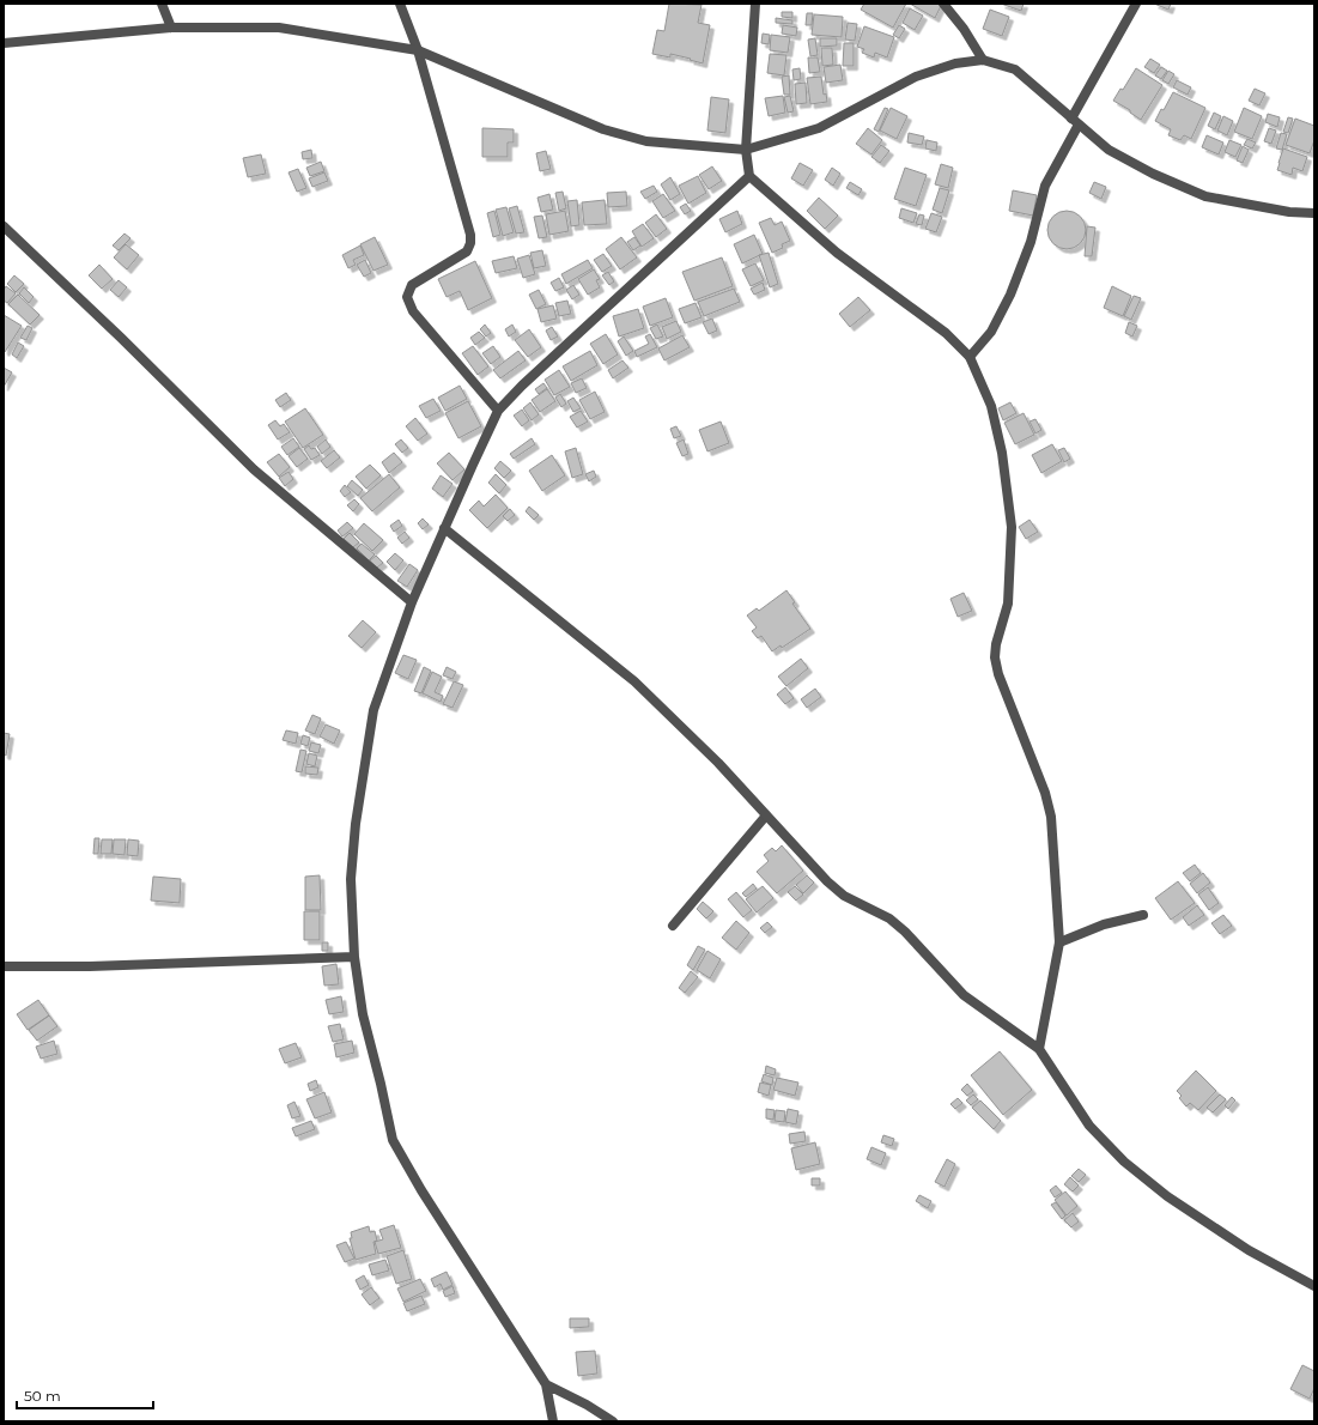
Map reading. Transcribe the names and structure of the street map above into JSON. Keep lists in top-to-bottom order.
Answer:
{
  "scale_bar": "50 m"
}
